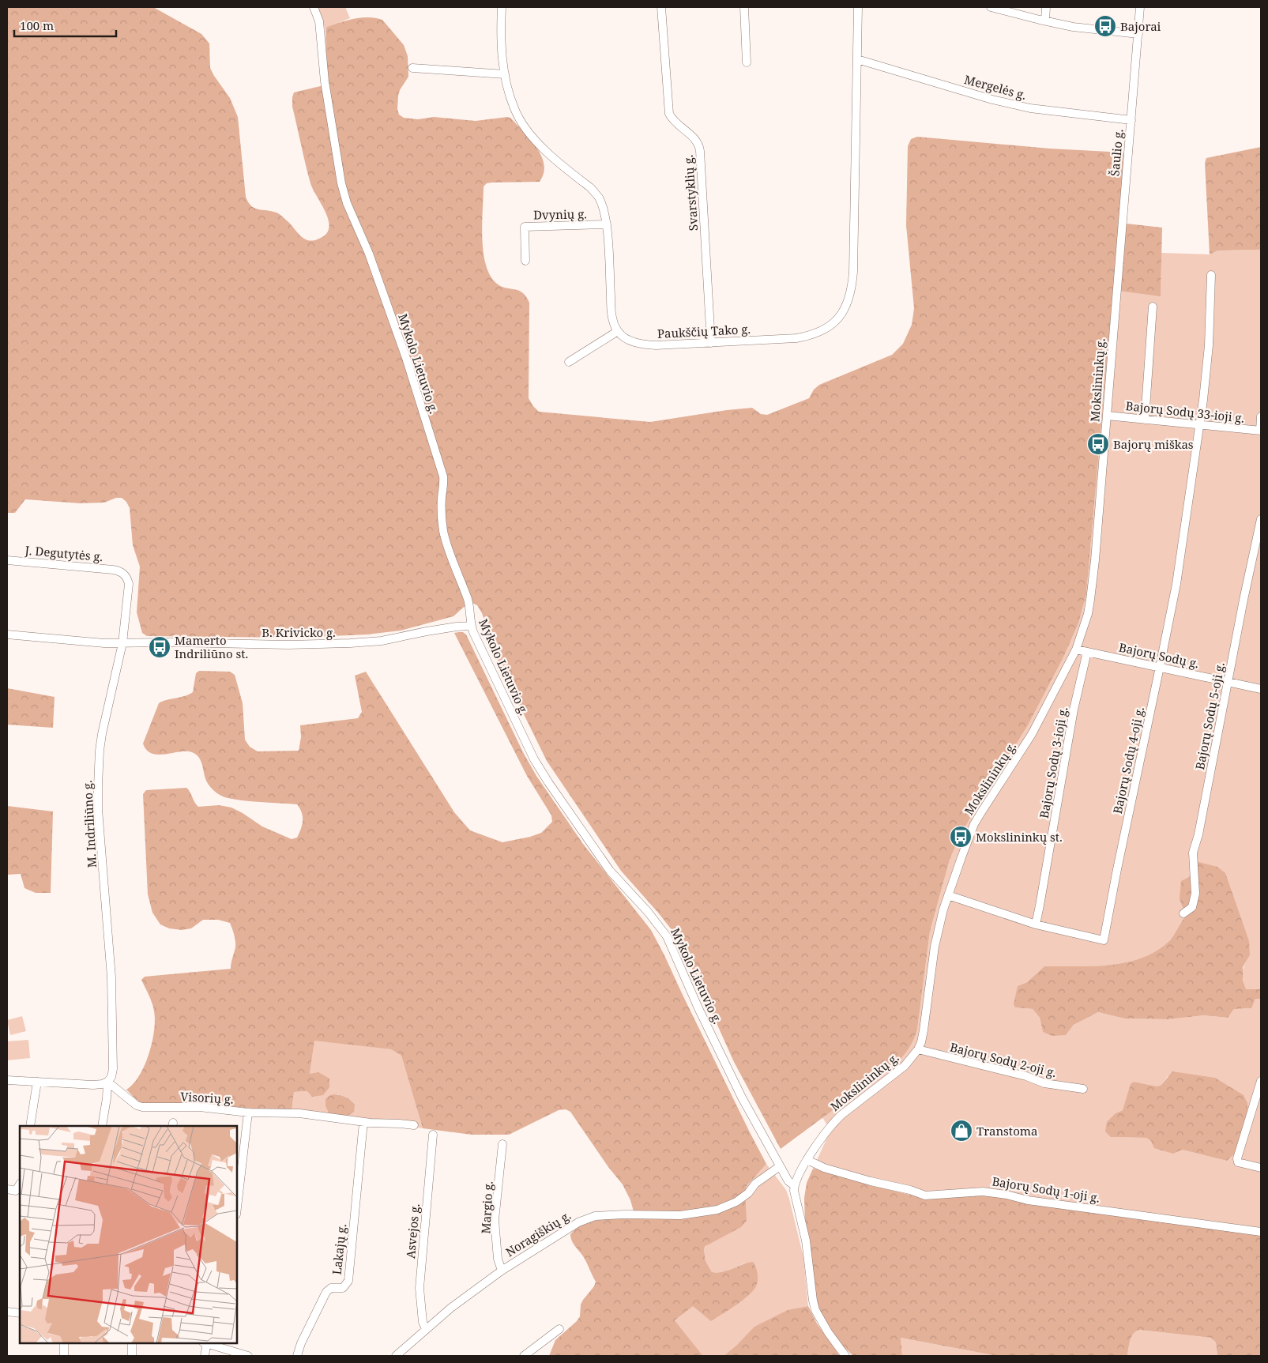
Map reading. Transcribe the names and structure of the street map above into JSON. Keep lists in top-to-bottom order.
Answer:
{
  "streets": {
    "street": [
      "Mergelės g.",
      "Šaulio g.",
      "Svarstyklių g.",
      "Dvynių g.",
      "Paukščių Tako g.",
      "Mykolo Lietuvio g.",
      "Mokslininkų g.",
      "Bajorų Sodų 33-ioji g.",
      "J. Degutytės g.",
      "B. Krivicko g.",
      "Bajorų Sodų g.",
      "Bajorų Sodų 5-oji g.",
      "Bajorų Sodų 4-oji g.",
      "Bajorų Sodų 3-ioji g.",
      "M. Indriliūno g.",
      "Bajorų Sodų 2-oji g.",
      "Visorių g.",
      "Bajorų Sodų 1-oji g.",
      "Margio g.",
      "Asvejos g.",
      "Noragiškių g.",
      "Lakajų g."
    ]
  },
  "crossings": [
    ["Mergelės g.", "Šaulio g."],
    ["Mergelės g.", "Paukščių Tako g."],
    ["Šaulio g.", "Mokslininkų g."],
    ["Svarstyklių g.", "Paukščių Tako g."],
    ["Mykolo Lietuvio g.", "Mokslininkų g."],
    ["Mykolo Lietuvio g.", "B. Krivicko g."],
    ["Mykolo Lietuvio g.", "Noragiškių g."],
    ["Mokslininkų g.", "Bajorų Sodų 33-ioji g."],
    ["Mokslininkų g.", "Bajorų Sodų g."],
    ["Mokslininkų g.", "Bajorų Sodų 4-oji g."],
    ["Mokslininkų g.", "Bajorų Sodų 2-oji g."],
    ["Mokslininkų g.", "Bajorų Sodų 1-oji g."],
    ["Bajorų Sodų 33-ioji g.", "Bajorų Sodų 4-oji g."],
    ["J. Degutytės g.", "M. Indriliūno g."],
    ["B. Krivicko g.", "M. Indriliūno g."],
    ["Bajorų Sodų g.", "Bajorų Sodų 5-oji g."],
    ["Bajorų Sodų g.", "Bajorų Sodų 4-oji g."],
    ["Bajorų Sodų g.", "Bajorų Sodų 3-ioji g."],
    ["Bajorų Sodų 4-oji g.", "Bajorų Sodų 3-ioji g."],
    ["M. Indriliūno g.", "Visorių g."],
    ["Visorių g.", "Lakajų g."],
    ["Margio g.", "Noragiškių g."],
    ["Asvejos g.", "Noragiškių g."]
  ],
  "places": {
    "bus stop": [
      "Bajorai",
      "Bajorų miškas",
      "Mamerto Indriliūno st.",
      "Mokslininkų st."
    ],
    "shop": ["Transtoma"]
  },
  "scale_bar": "100 m"
}
